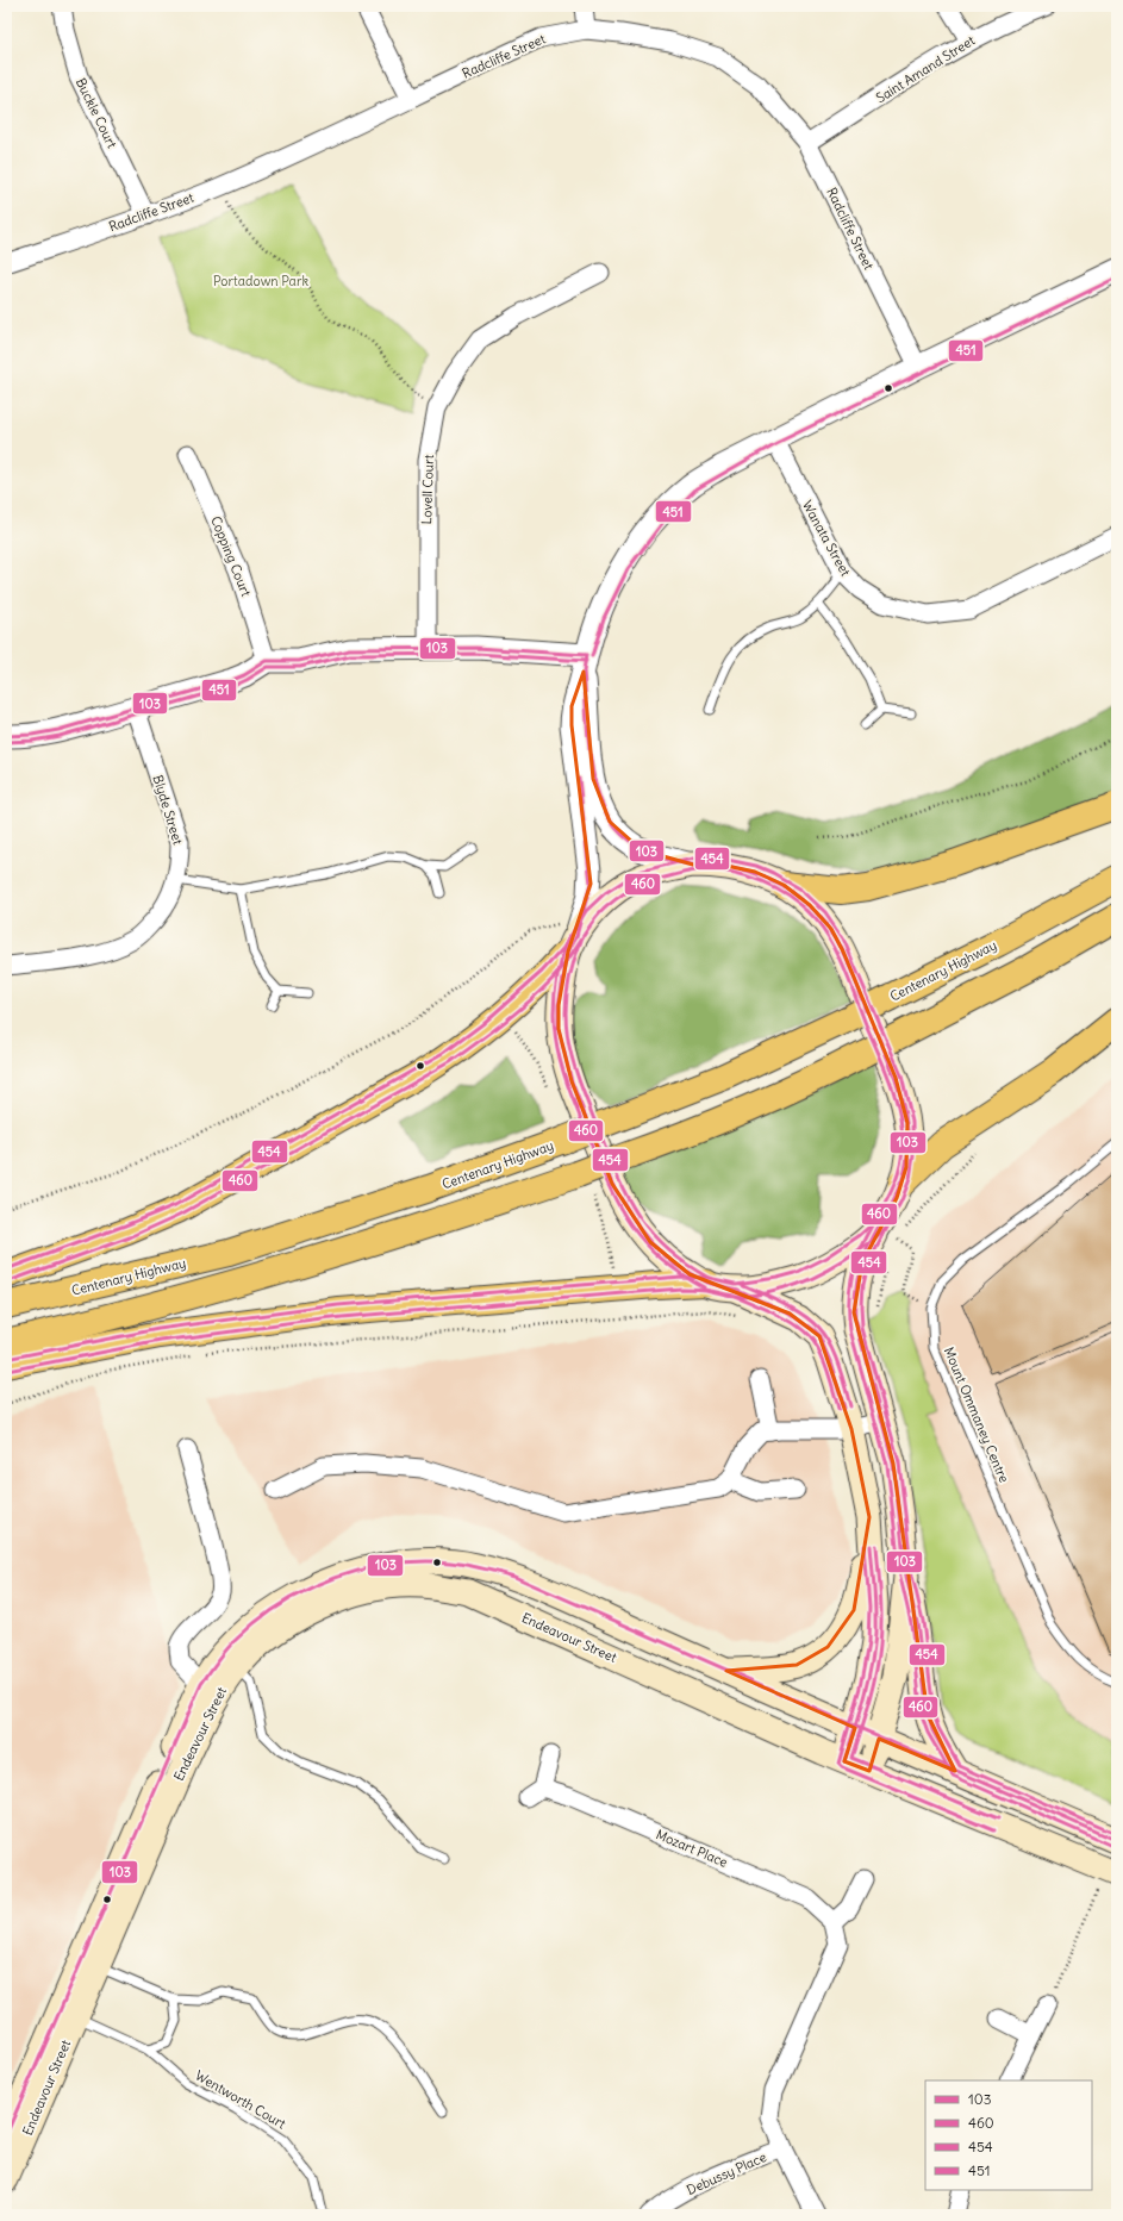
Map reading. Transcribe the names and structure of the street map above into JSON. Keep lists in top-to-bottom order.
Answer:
{
  "streets": {
    "highway": ["Centenary Highway"],
    "main road": ["Endeavour Street"],
    "street": [
      "Radcliffe Street",
      "Saint Amand Street",
      "Buckle Court",
      "Lovell Court",
      "Wanata Street",
      "Copping Court",
      "Blyde Street",
      "Mozart Place",
      "Debussy Place"
    ],
    "lane": ["Mount Ommaney Centre", "Wentworth Court"]
  },
  "crossings": [
    ["Radcliffe Street", "Saint Amand Street"],
    ["Radcliffe Street", "Buckle Court"],
    ["Endeavour Street", "Wentworth Court"]
  ],
  "parks": ["Portadown Park"],
  "lines": [
    "transit line 451",
    "transit line 103",
    "transit line 454",
    "transit line 460"
  ],
  "legend": [
    "103",
    "460",
    "454",
    "451"
  ]
}
